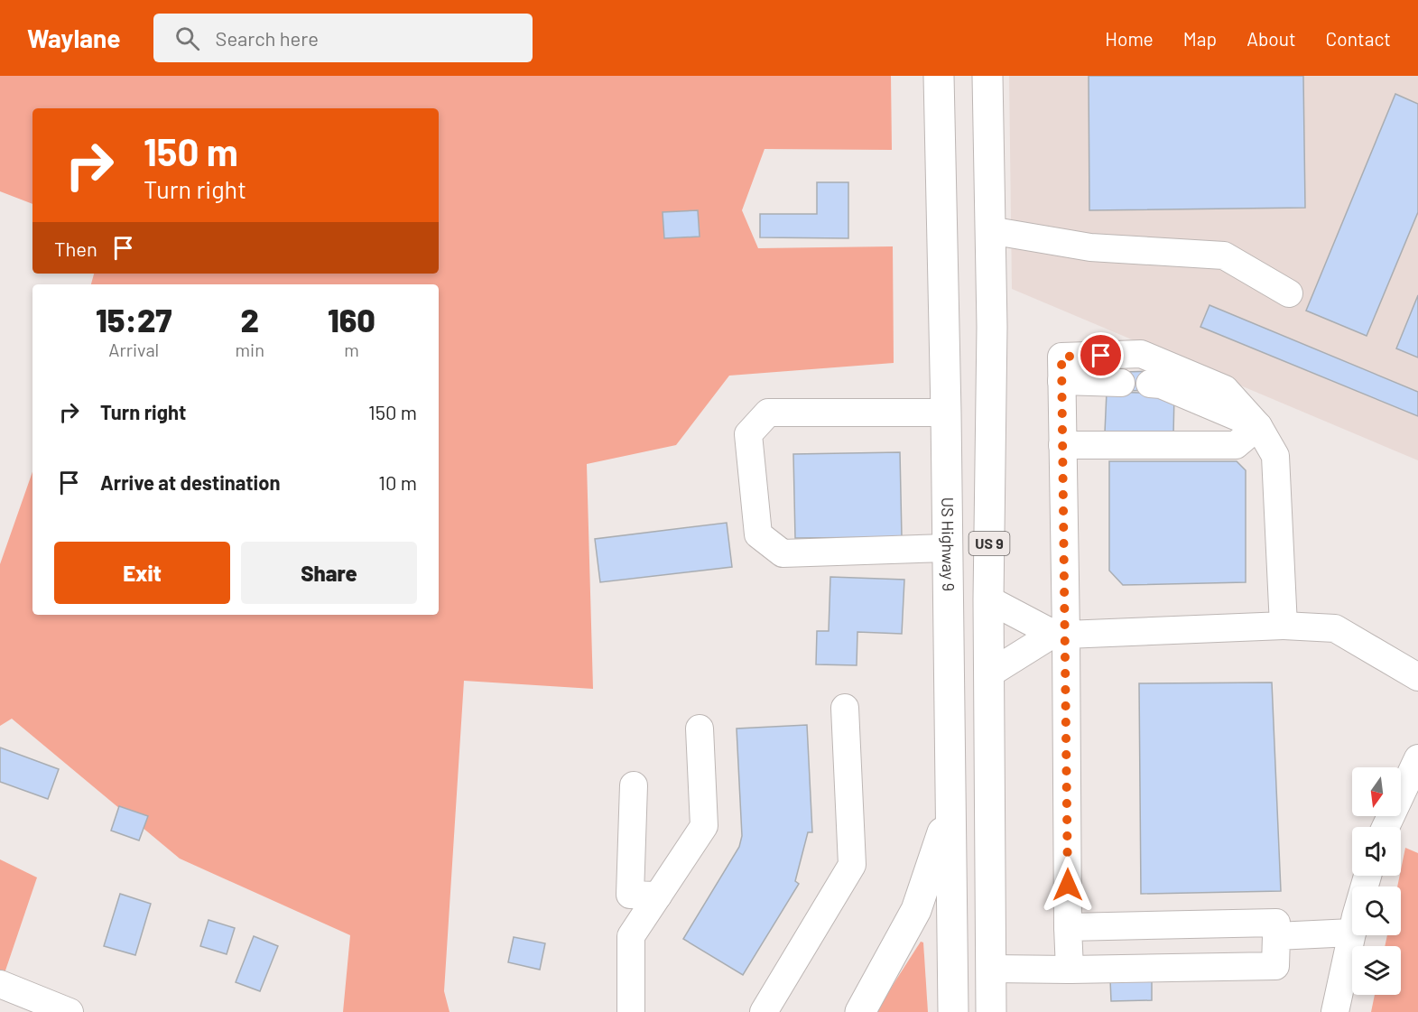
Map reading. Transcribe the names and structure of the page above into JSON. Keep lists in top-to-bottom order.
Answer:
{
  "streets": {
    "highway": ["US Highway 9", "US 9"]
  },
  "north": "bottom",
  "page": {
    "header": "Waylane",
    "search": "Search here",
    "nav": [
      "Home",
      "Map",
      "About",
      "Contact"
    ],
    "turn": ["150 m", "Turn right"],
    "then": "Then",
    "eta": [
      "15:27",
      "Arrival",
      "2",
      "min",
      "160",
      "m"
    ],
    "list": [
      {
        "name": "Turn right",
        "value": "150 m"
      },
      {
        "name": "Arrive at destination",
        "value": "10 m"
      }
    ],
    "buttons": ["Exit", "Share"]
  }
}
